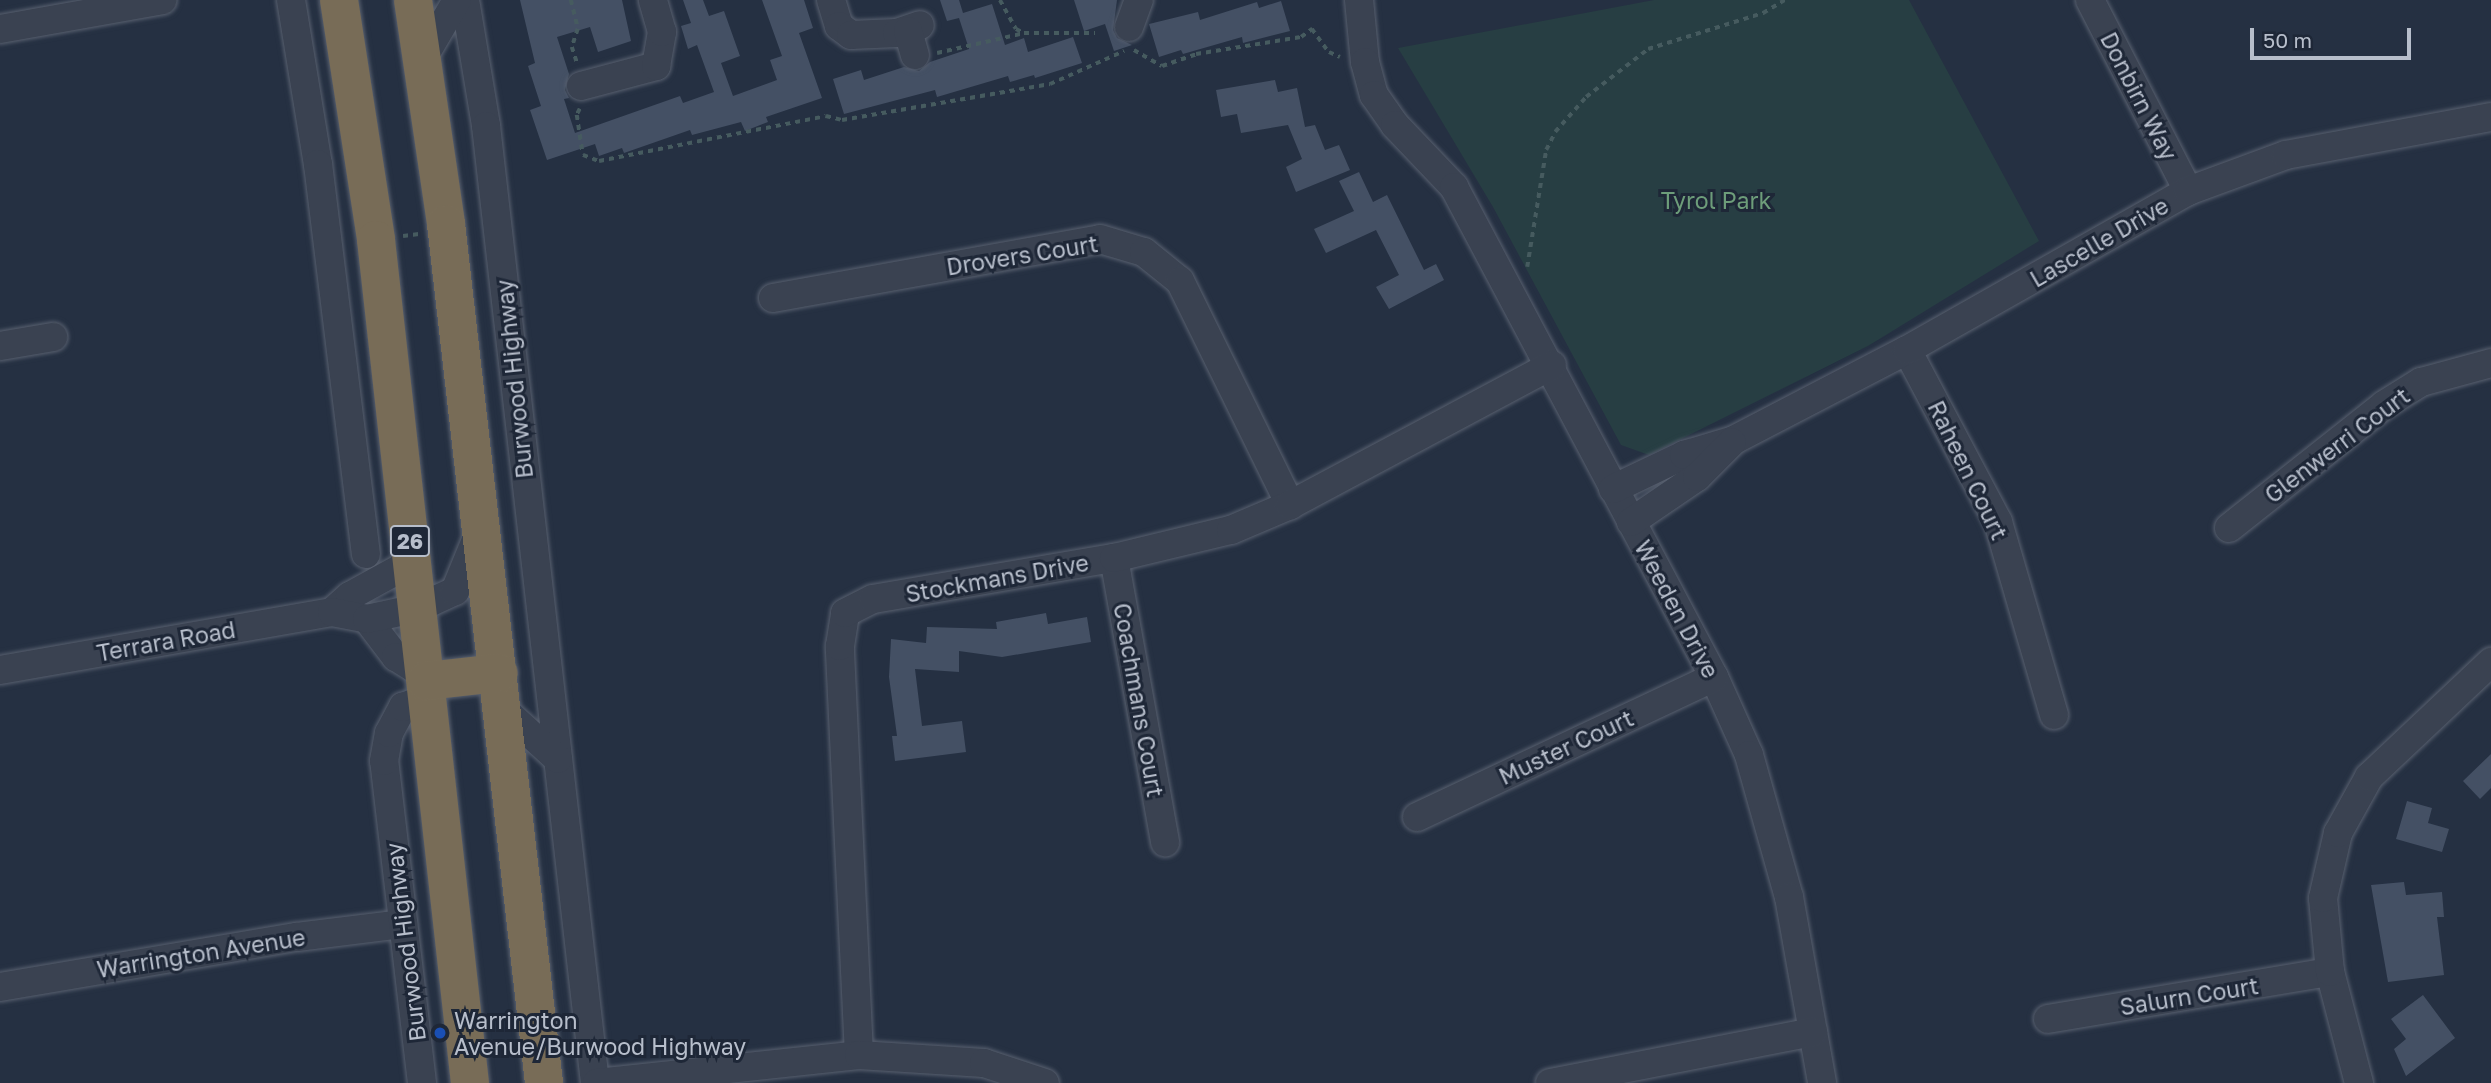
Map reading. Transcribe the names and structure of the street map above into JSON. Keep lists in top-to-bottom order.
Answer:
{
  "streets": {
    "highway": ["Burwood Highway", "26"],
    "street": [
      "Donbirn Way",
      "Lascelle Drive",
      "Drovers Court",
      "Glenwerri Court",
      "Raheen Court",
      "Stockmans Drive",
      "Weeden Drive",
      "Terrara Road",
      "Coachmans Court",
      "Muster Court",
      "Warrington Avenue",
      "Salurn Court"
    ]
  },
  "crossings": [
    ["Donbirn Way", "Lascelle Drive"],
    ["Lascelle Drive", "Raheen Court"],
    ["Lascelle Drive", "Weeden Drive"],
    ["Drovers Court", "Stockmans Drive"],
    ["Burwood Highway", "Terrara Road"],
    ["Burwood Highway", "Warrington Avenue"],
    ["Stockmans Drive", "Weeden Drive"],
    ["Stockmans Drive", "Coachmans Court"],
    ["Weeden Drive", "Muster Court"]
  ],
  "parks": ["Tyrol Park"],
  "places": ["Warrington Avenue/Burwood Highway"],
  "scale_bar": "50 m"
}
